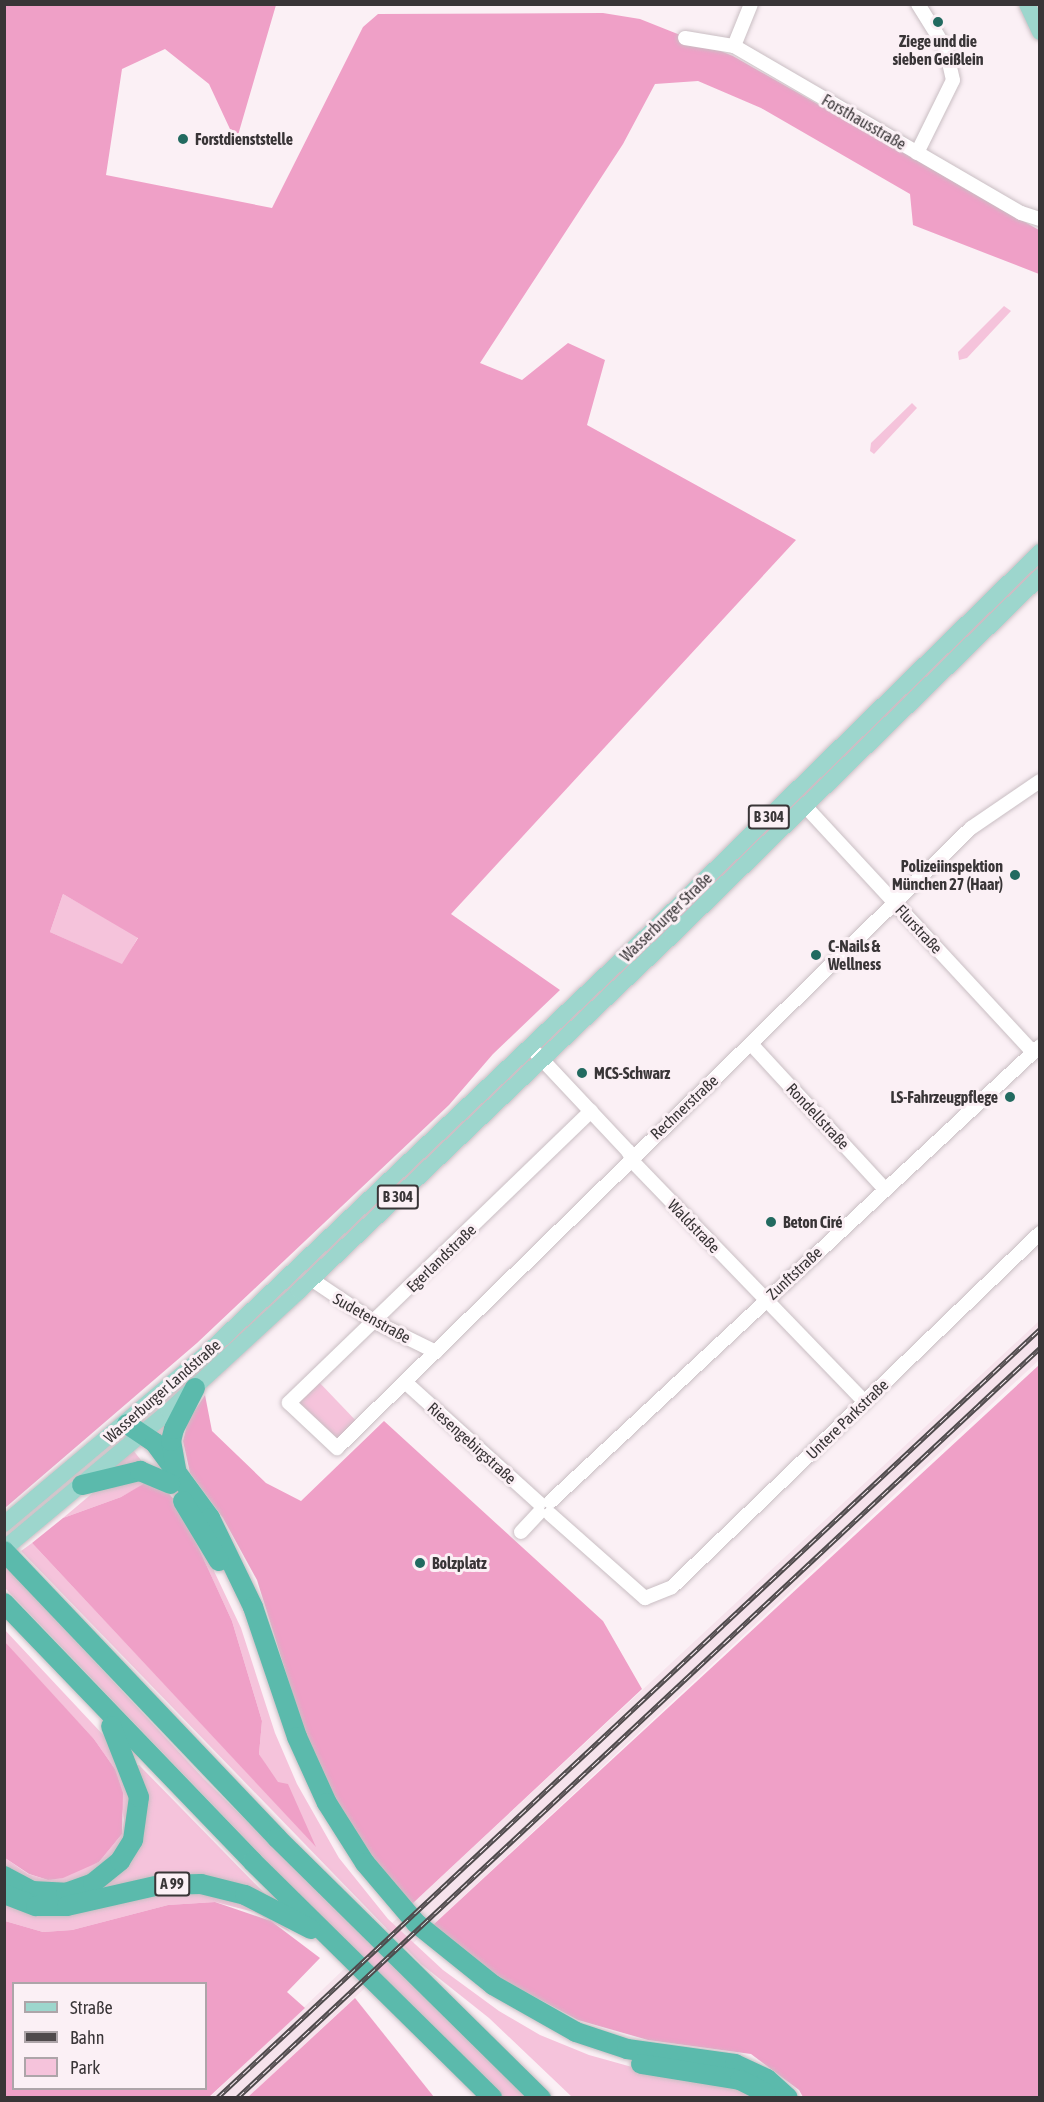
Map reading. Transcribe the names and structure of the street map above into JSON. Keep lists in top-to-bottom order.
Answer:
{
  "streets": {
    "highway": ["A 99"],
    "main road": ["B 304", "Wasserburger Straße", "Wasserburger Landstraße"],
    "street": [
      "Forsthausstraße",
      "Flurstraße",
      "Rechnerstraße",
      "Rondellstraße",
      "Waldstraße",
      "Egerlandstraße",
      "Zunftstraße",
      "Sudetenstraße",
      "Untere Parkstraße",
      "Riesengebirgstraße"
    ]
  },
  "crossings": [
    ["Wasserburger Straße", "Flurstraße"],
    ["Wasserburger Straße", "Waldstraße"],
    ["Wasserburger Straße", "Sudetenstraße"],
    ["Wasserburger Straße", "Wasserburger Landstraße"],
    ["Flurstraße", "Rechnerstraße"],
    ["Flurstraße", "Zunftstraße"],
    ["Rechnerstraße", "Rondellstraße"],
    ["Rechnerstraße", "Waldstraße"],
    ["Rechnerstraße", "Egerlandstraße"],
    ["Rechnerstraße", "Sudetenstraße"],
    ["Rechnerstraße", "Riesengebirgstraße"],
    ["Rondellstraße", "Zunftstraße"],
    ["Waldstraße", "Egerlandstraße"],
    ["Waldstraße", "Zunftstraße"],
    ["Waldstraße", "Untere Parkstraße"],
    ["Egerlandstraße", "Sudetenstraße"],
    ["Zunftstraße", "Riesengebirgstraße"],
    ["Sudetenstraße", "Wasserburger Landstraße"],
    ["Untere Parkstraße", "Riesengebirgstraße"]
  ],
  "places": [
    "Ziege und die sieben Geißlein",
    "Forstdienststelle",
    "Polizeiinspektion München 27 (Haar)",
    "C-Nails & Wellness",
    "MCS-Schwarz",
    "LS-Fahrzeugpflege",
    "Beton Ciré",
    "Bolzplatz"
  ],
  "legend": ["Straße", "Bahn", "Park"]
}
